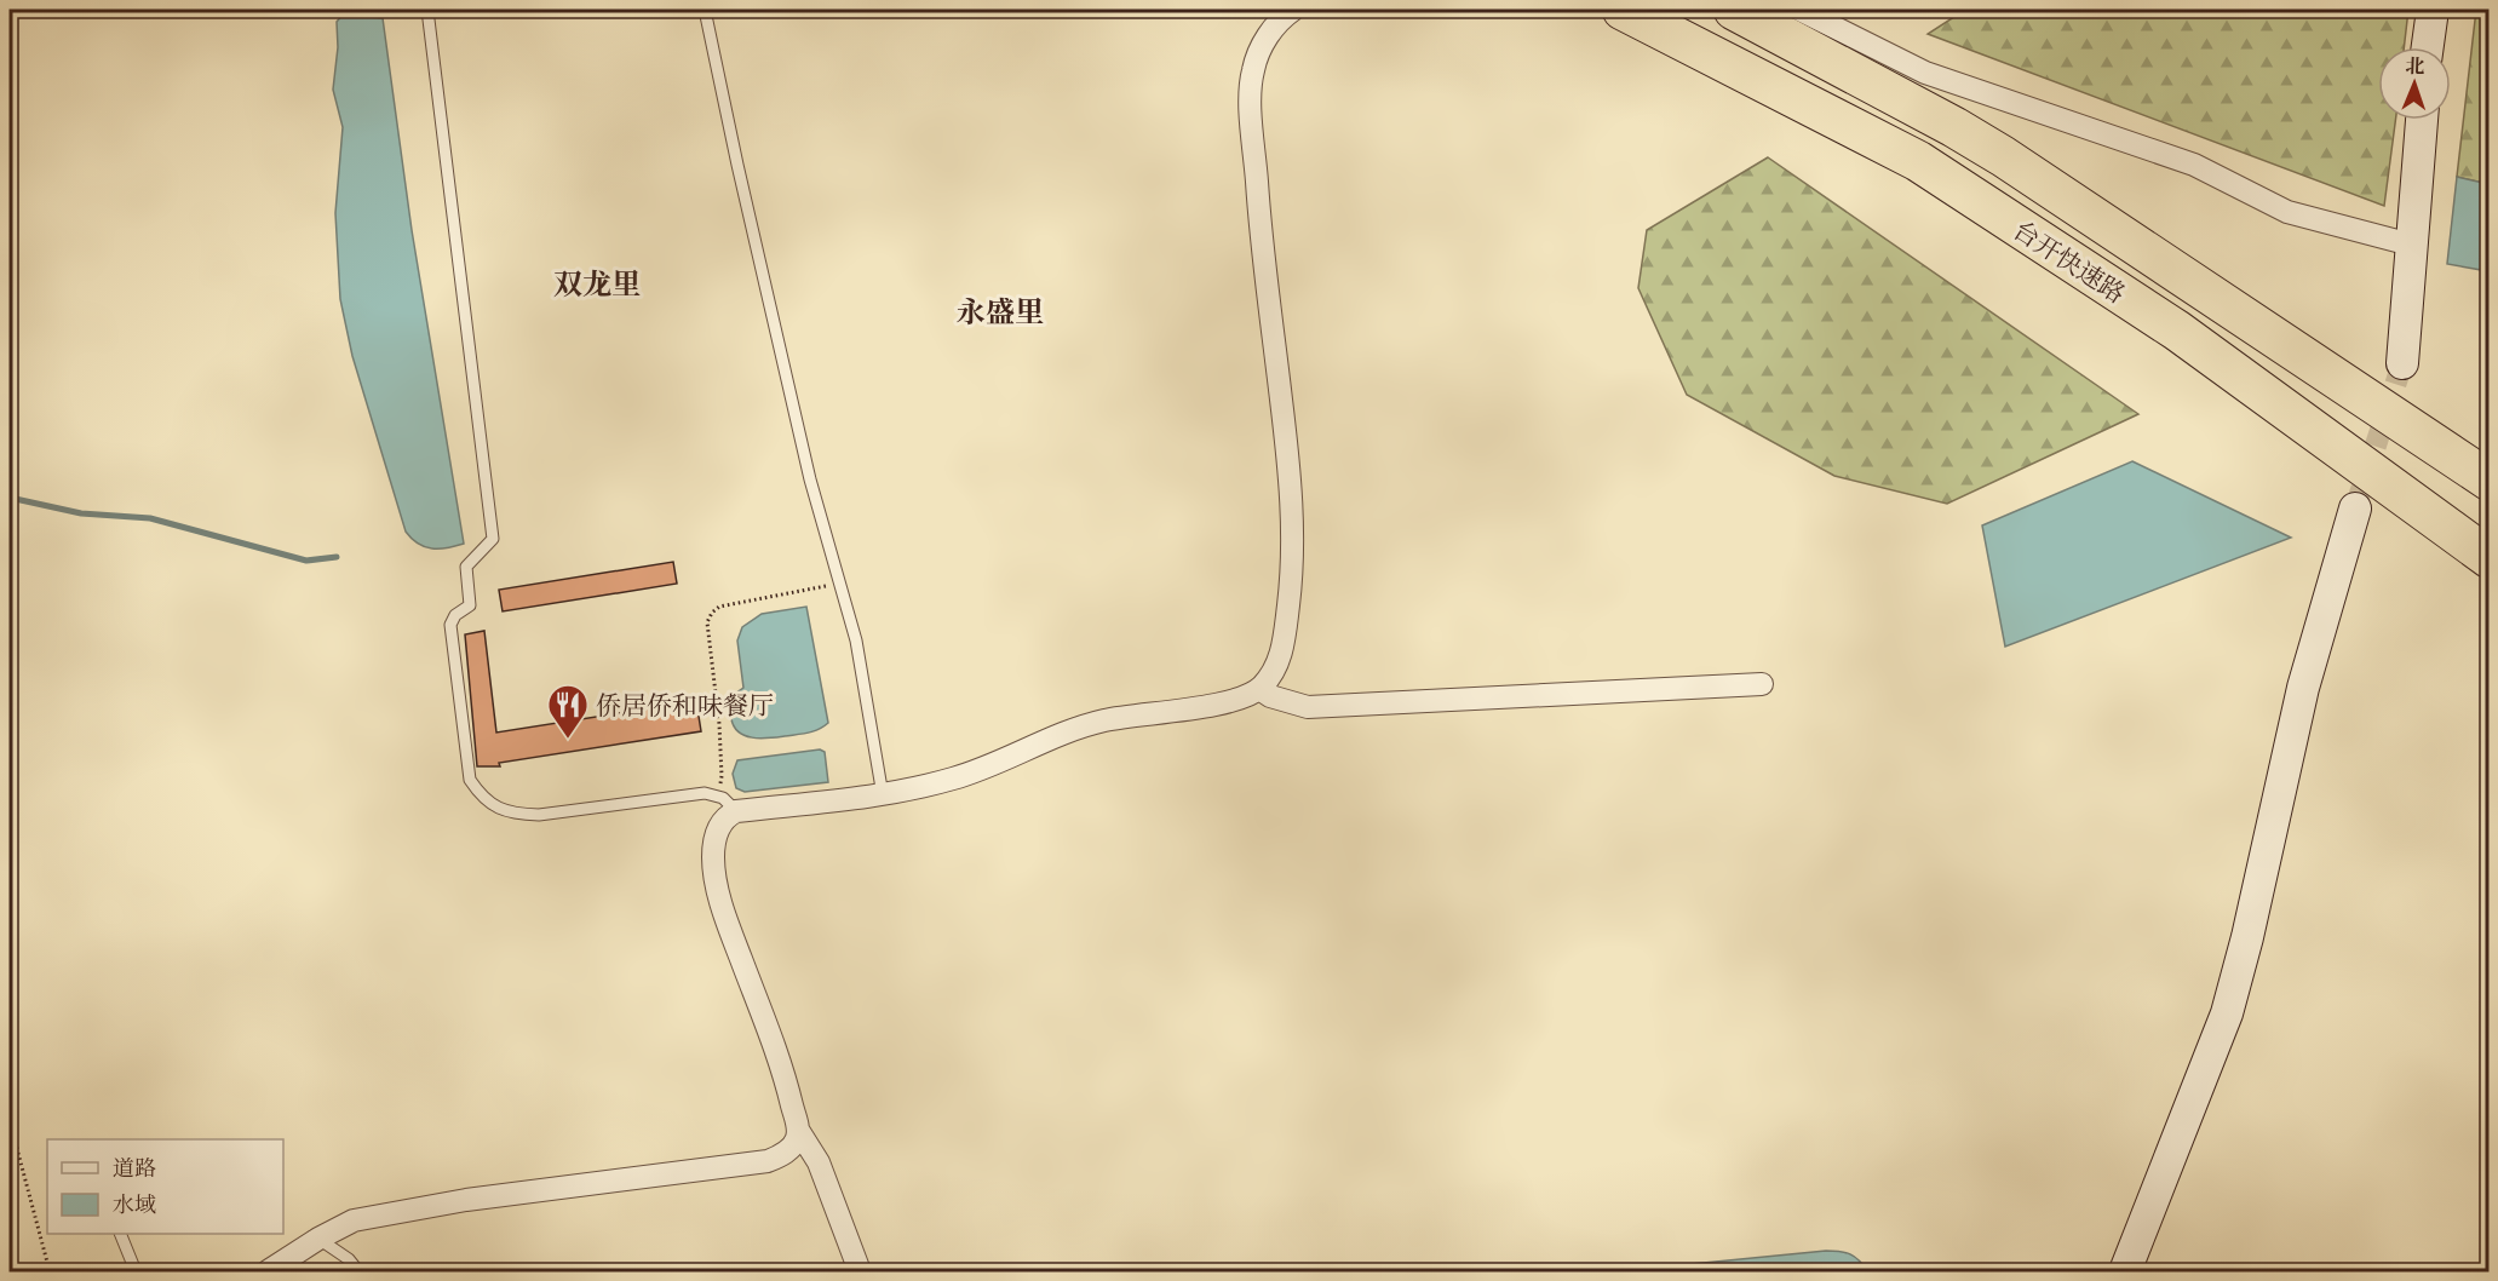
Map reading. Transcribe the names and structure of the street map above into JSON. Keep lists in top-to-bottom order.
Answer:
{
  "streets": {
    "highway": ["台开快速路"]
  },
  "districts": ["双龙里", "永盛里"],
  "places": {
    "restaurant": ["侨居侨和味餐厅"]
  },
  "legend": ["道路", "水域"],
  "north": "top"
}
